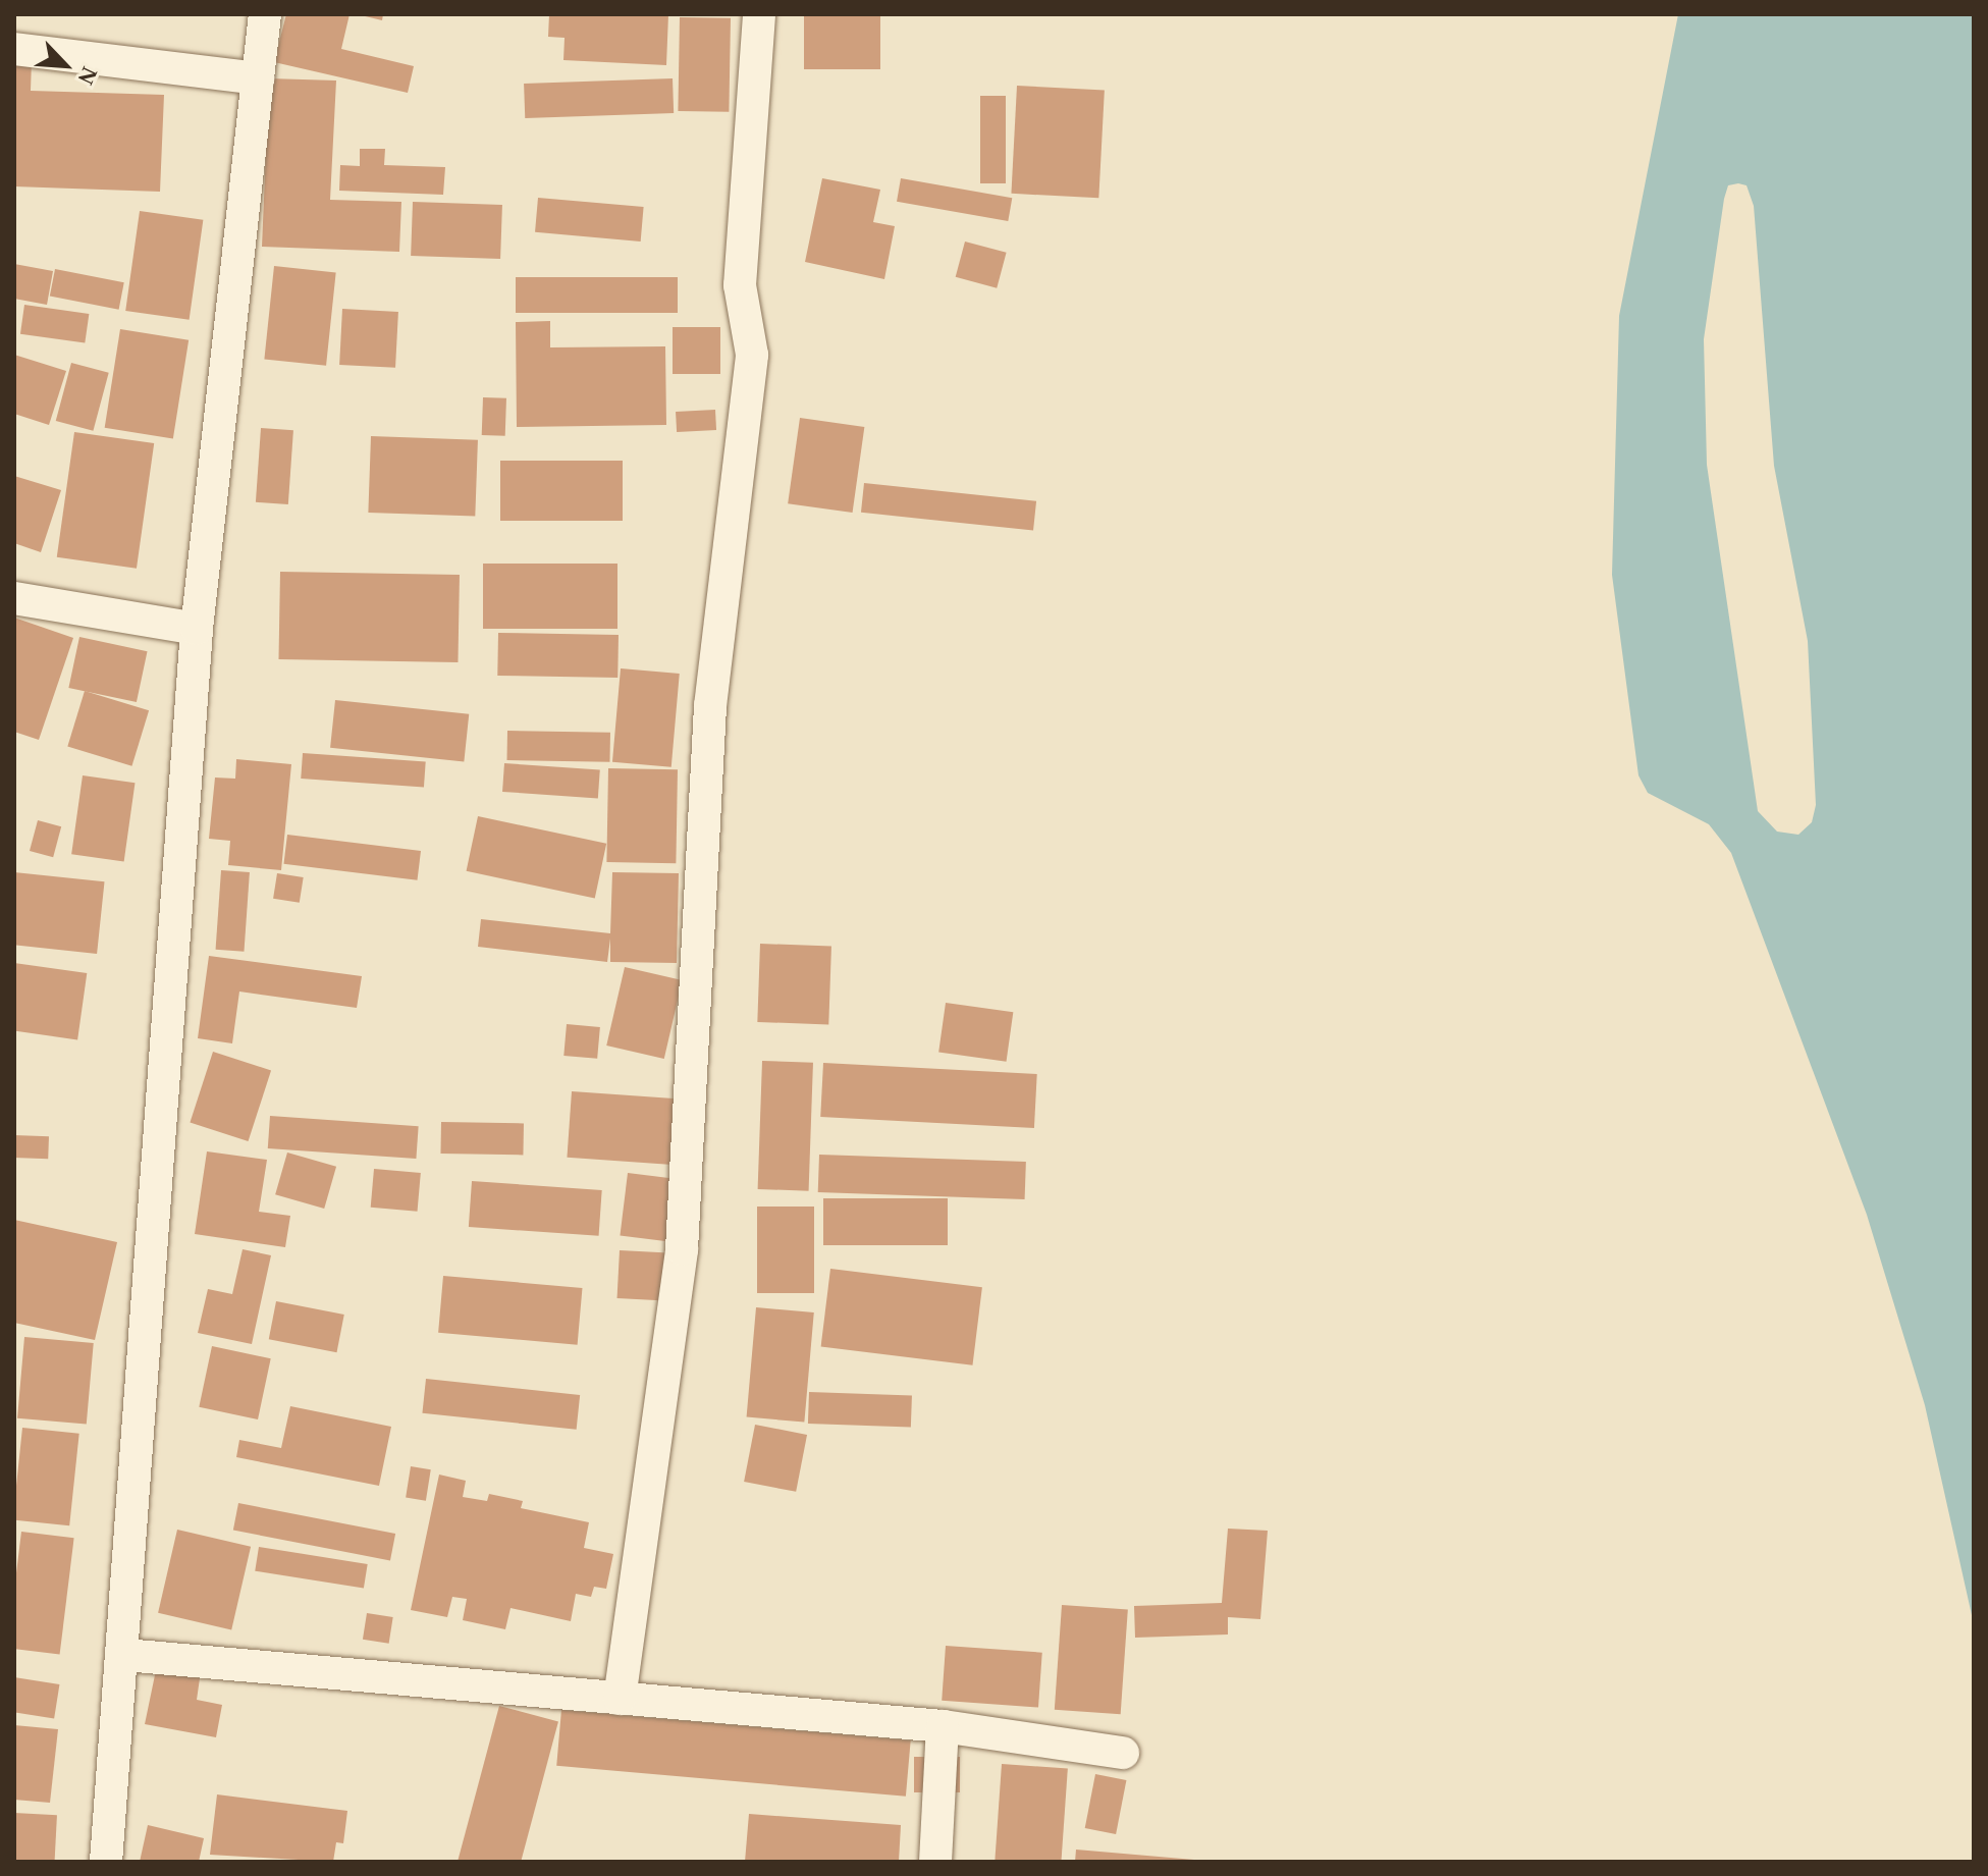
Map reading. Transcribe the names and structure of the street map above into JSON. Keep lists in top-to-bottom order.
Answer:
{
  "north": "bottom right"
}
